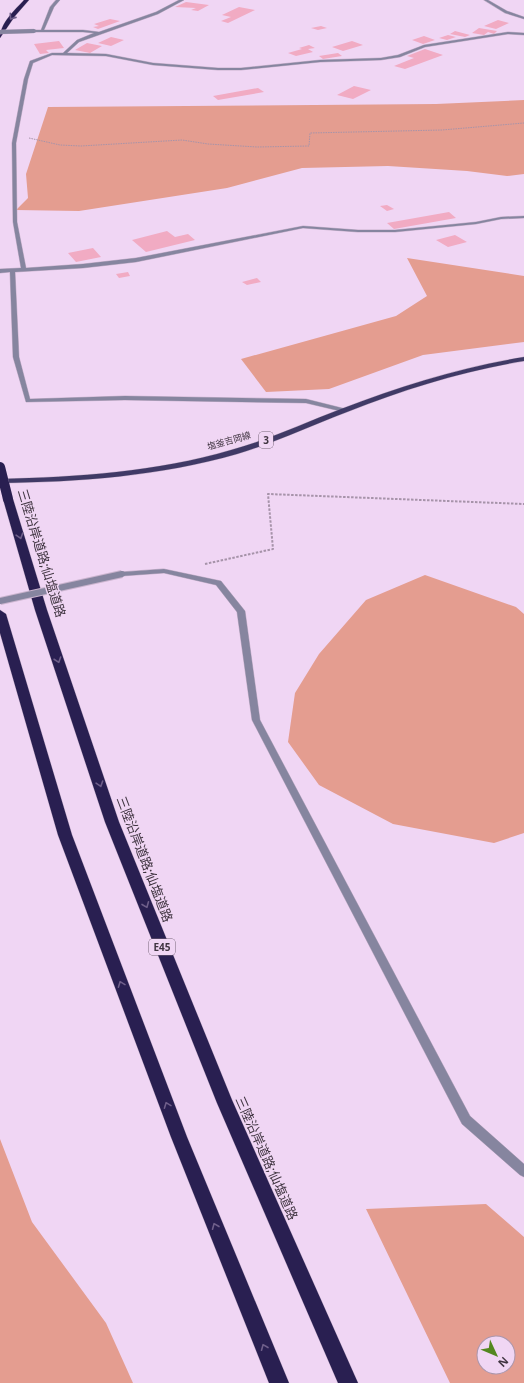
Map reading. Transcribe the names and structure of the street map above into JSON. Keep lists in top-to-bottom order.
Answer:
{
  "streets": {
    "highway": ["三陸沿岸道路;仙塩道路", "E45"],
    "main road": ["3", "塩釜吉岡線"]
  },
  "north": "bottom right"
}
